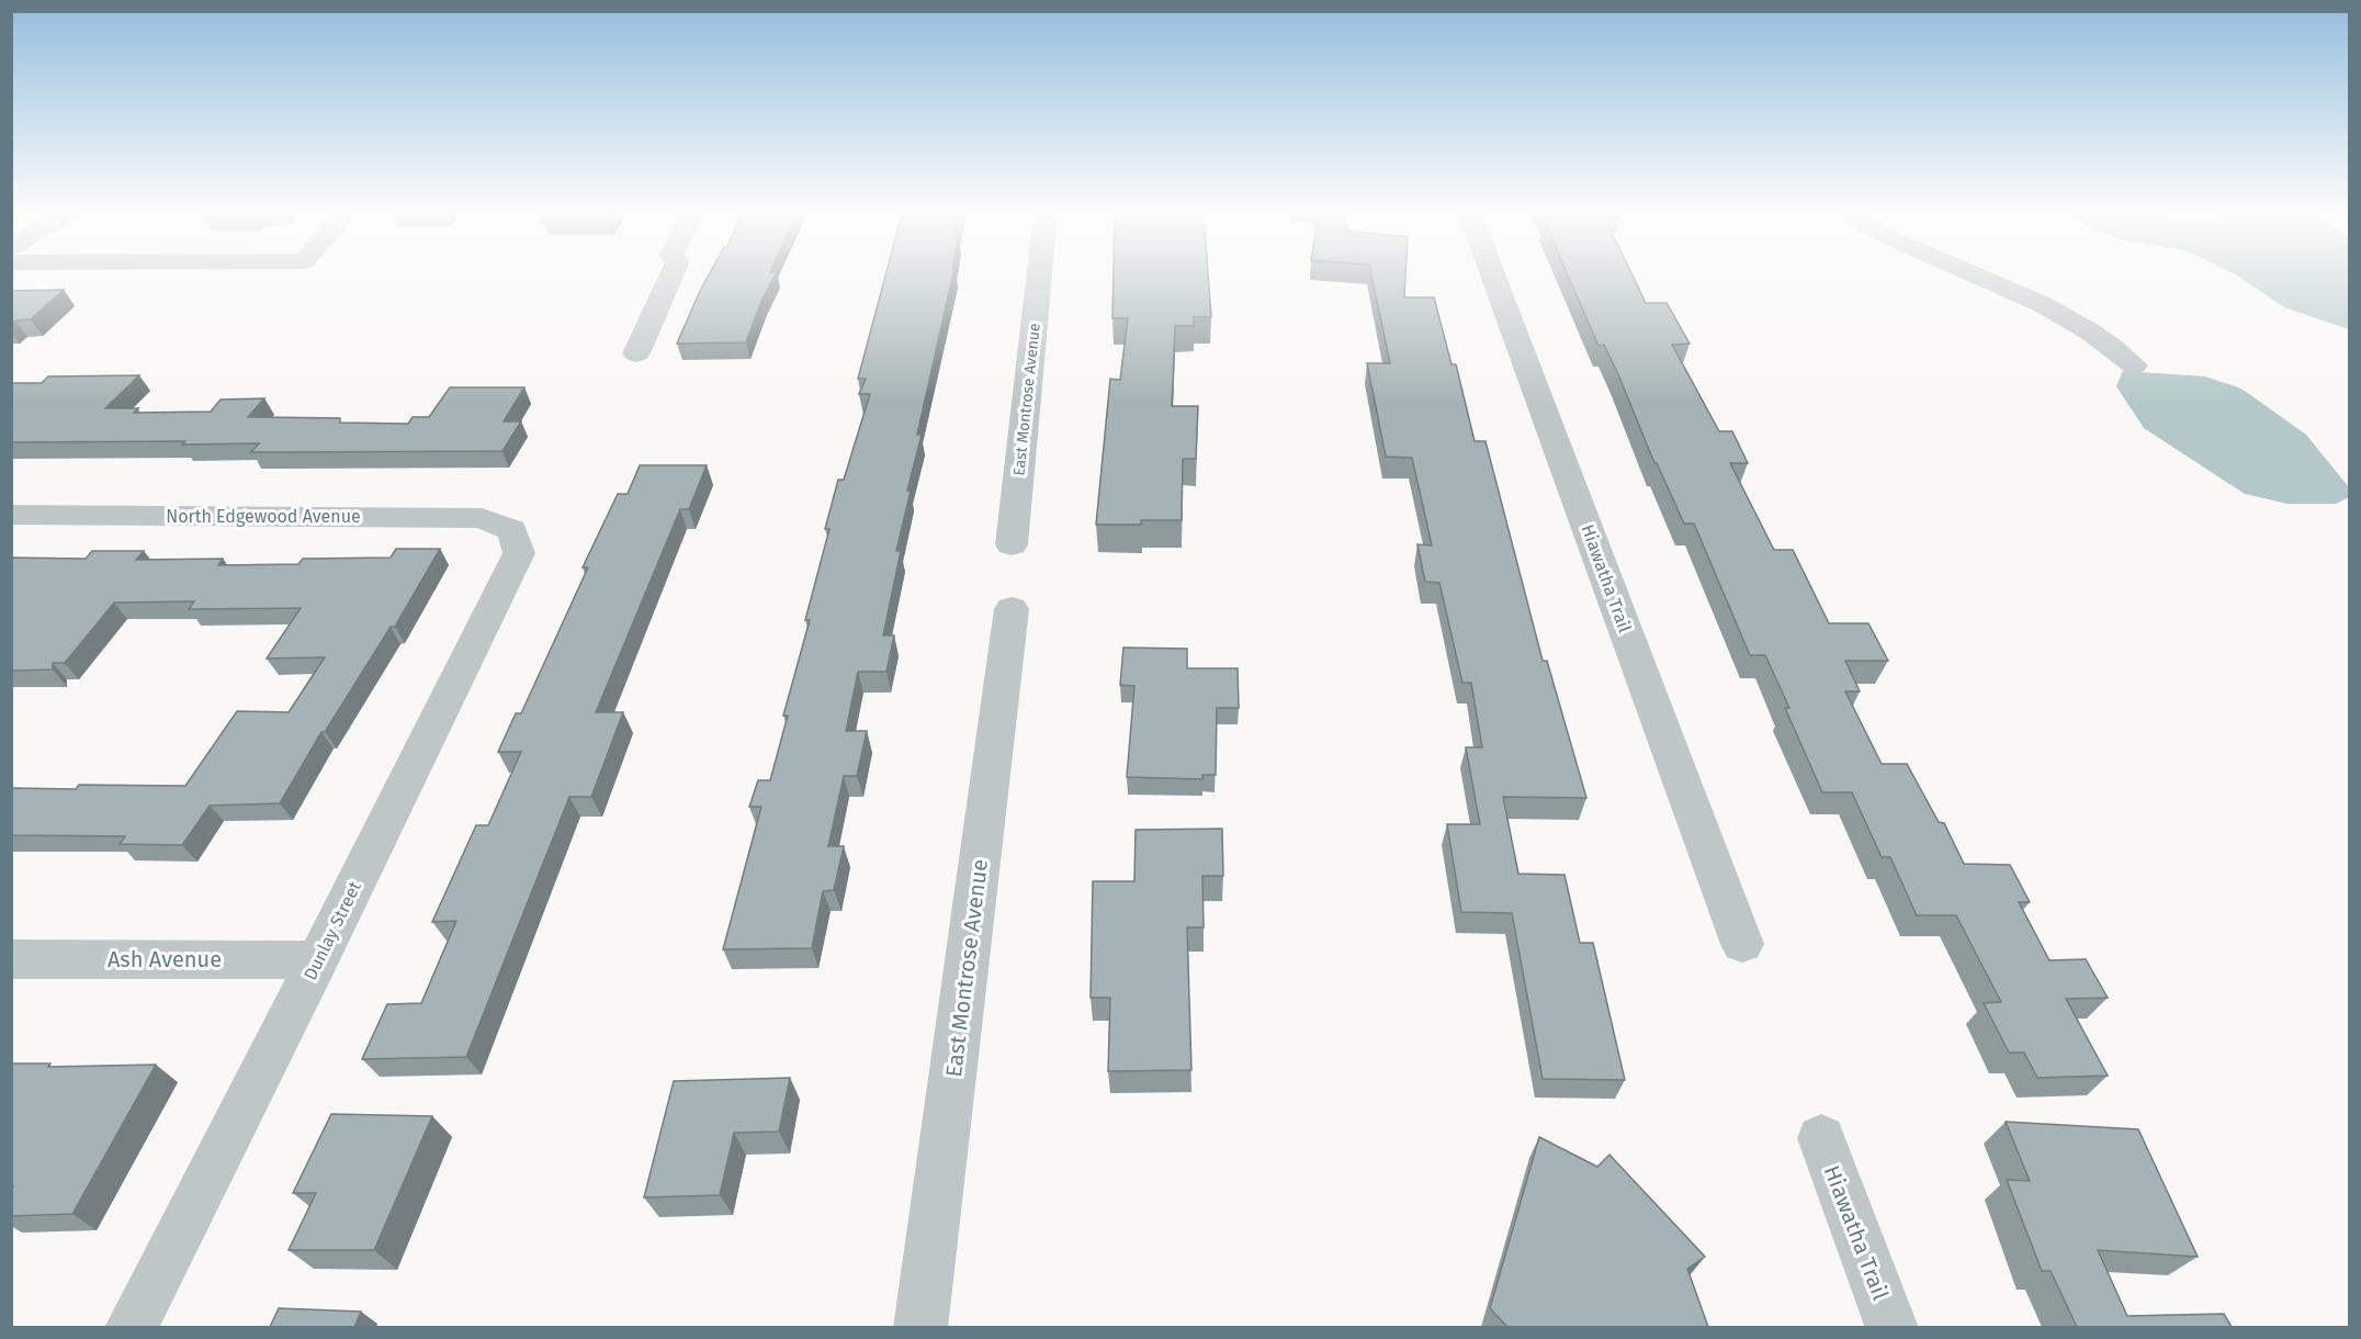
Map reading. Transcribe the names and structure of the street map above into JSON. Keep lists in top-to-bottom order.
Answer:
{
  "streets": {
    "street": [
      "East Montrose Avenue",
      "North Edgewood Avenue",
      "Hiawatha Trail",
      "Dunlay Street",
      "Ash Avenue"
    ]
  },
  "crossings": [
    ["North Edgewood Avenue", "Dunlay Street"],
    ["Dunlay Street", "Ash Avenue"]
  ]
}
